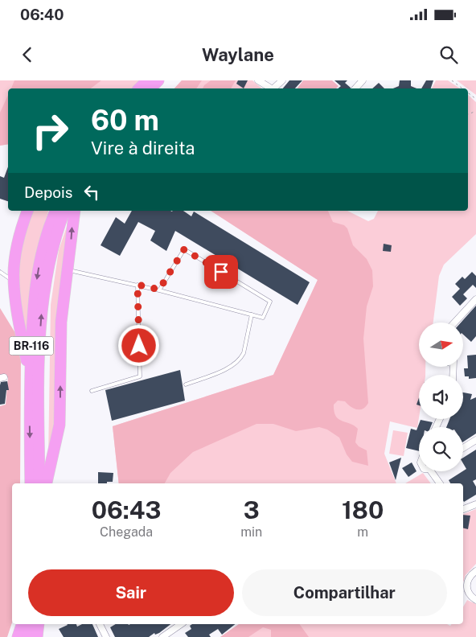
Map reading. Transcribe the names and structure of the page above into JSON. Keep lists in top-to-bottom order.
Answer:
{
  "streets": {
    "highway": ["BR-116"]
  },
  "north": "right",
  "page": {
    "status": "06:40",
    "header": "Waylane",
    "turn": ["60 m", "Vire à direita"],
    "then": "Depois",
    "eta": [
      "06:43",
      "Chegada",
      "3",
      "min",
      "180",
      "m"
    ],
    "buttons": ["Sair", "Compartilhar"]
  }
}
